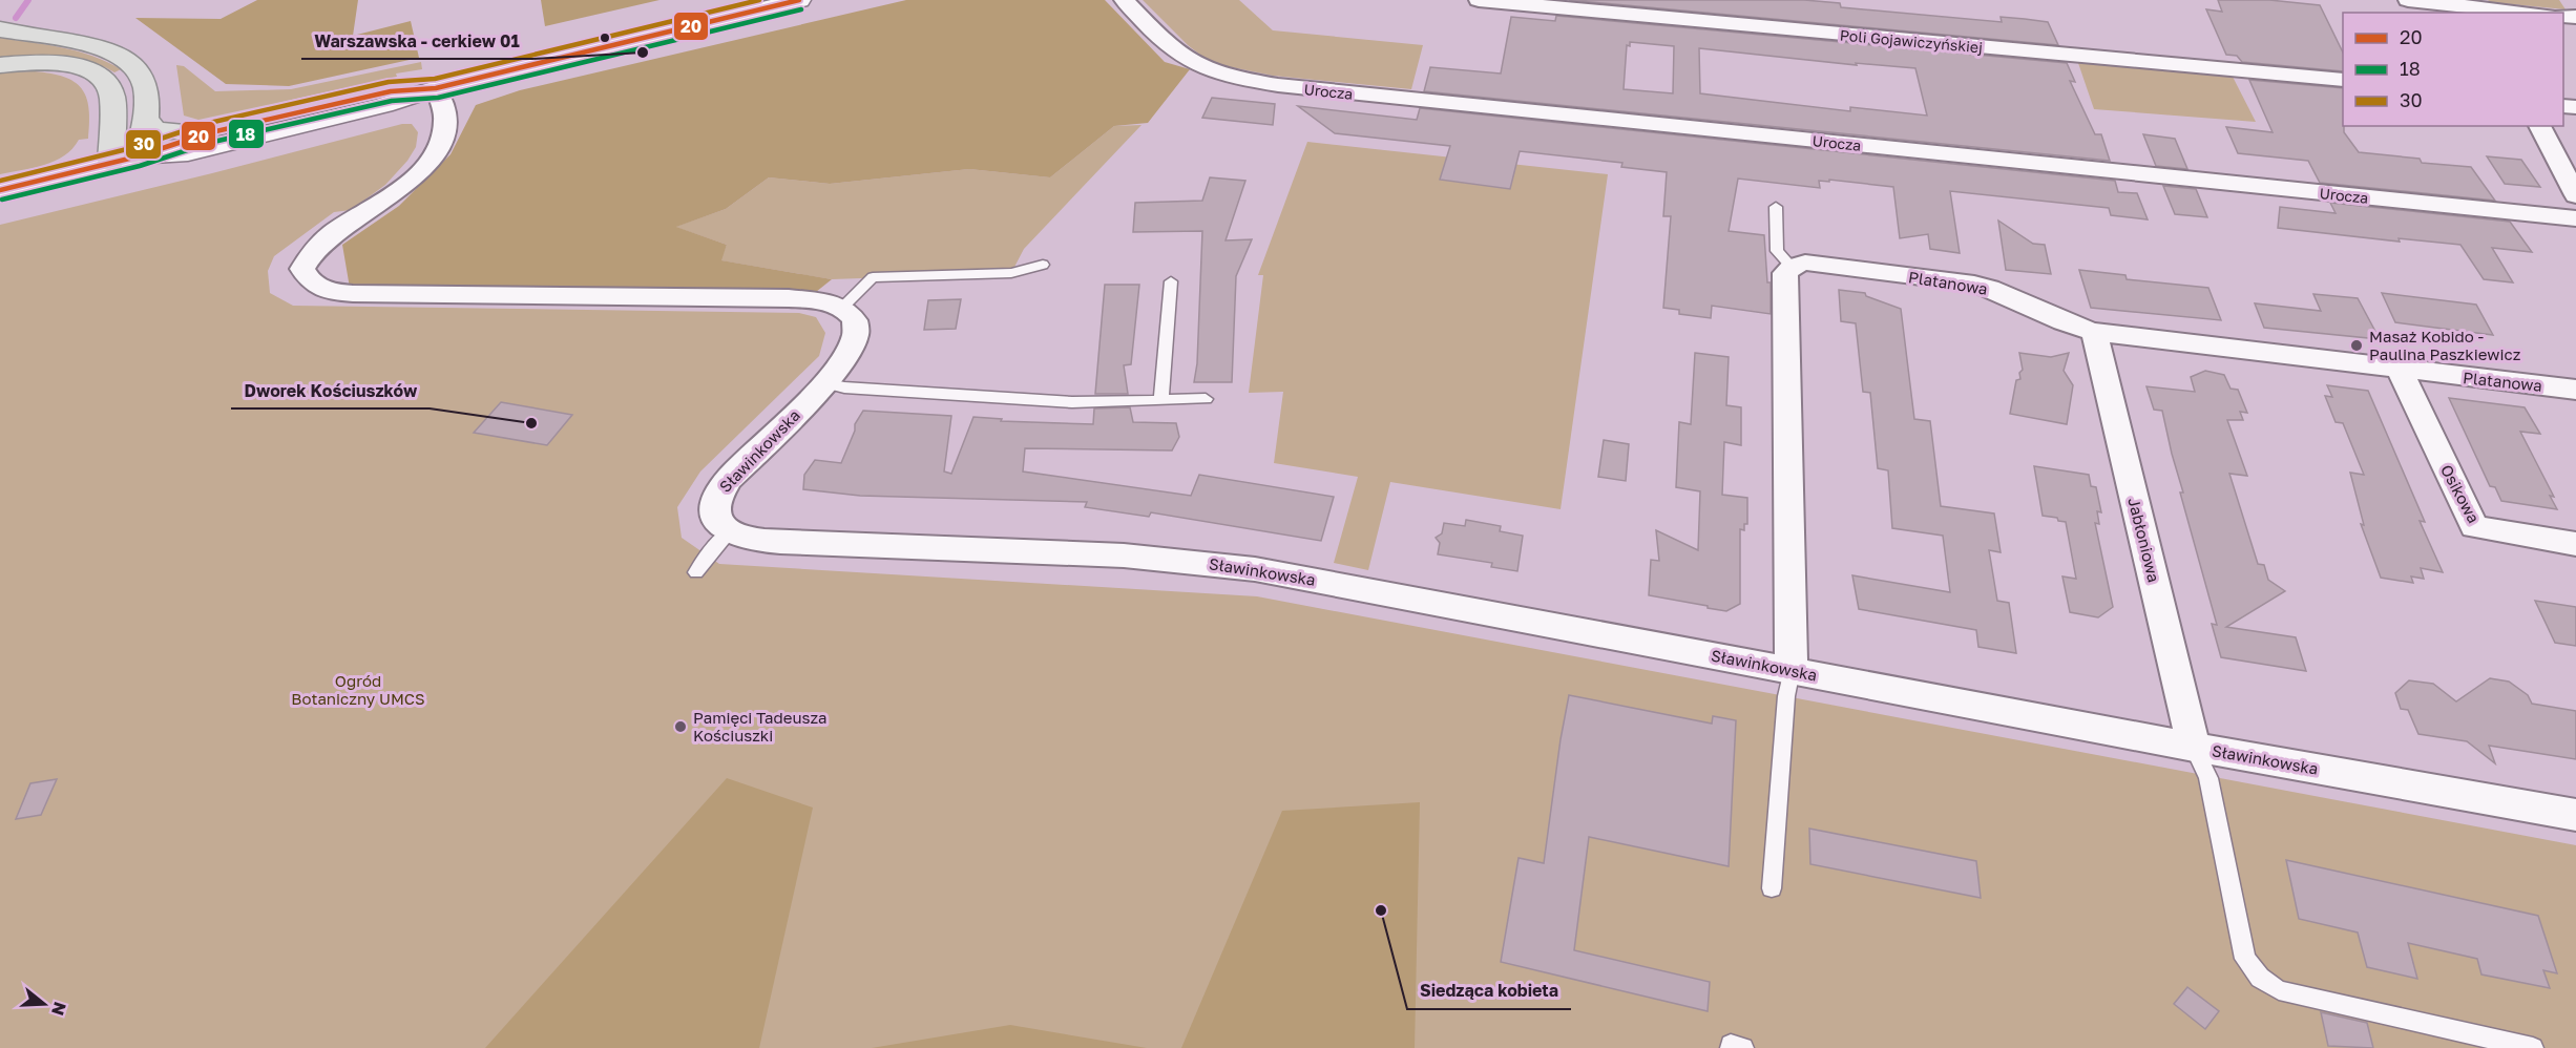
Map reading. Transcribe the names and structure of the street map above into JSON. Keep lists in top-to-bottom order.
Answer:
{
  "streets": {
    "street": [
      "Poli Gojawiczyńskiej",
      "Urocza",
      "Platanowa",
      "Sławinkowska",
      "Osikowa",
      "Jabłoniowa"
    ]
  },
  "crossings": [
    ["Platanowa", "Osikowa"],
    ["Platanowa", "Jabłoniowa"],
    ["Sławinkowska", "Jabłoniowa"]
  ],
  "parks": ["Ogród Botaniczny UMCS"],
  "places": [
    "Warszawska - cerkiew 01",
    "Masaż Kobido - Paulina Paszkiewicz",
    "Dworek Kościuszków",
    "Pamięci Tadeusza Kościuszki",
    "Siedząca kobieta"
  ],
  "lines": ["transit line 20", "transit line 30", "transit line 18"],
  "legend": ["20", "18", "30"],
  "north": "right"
}
